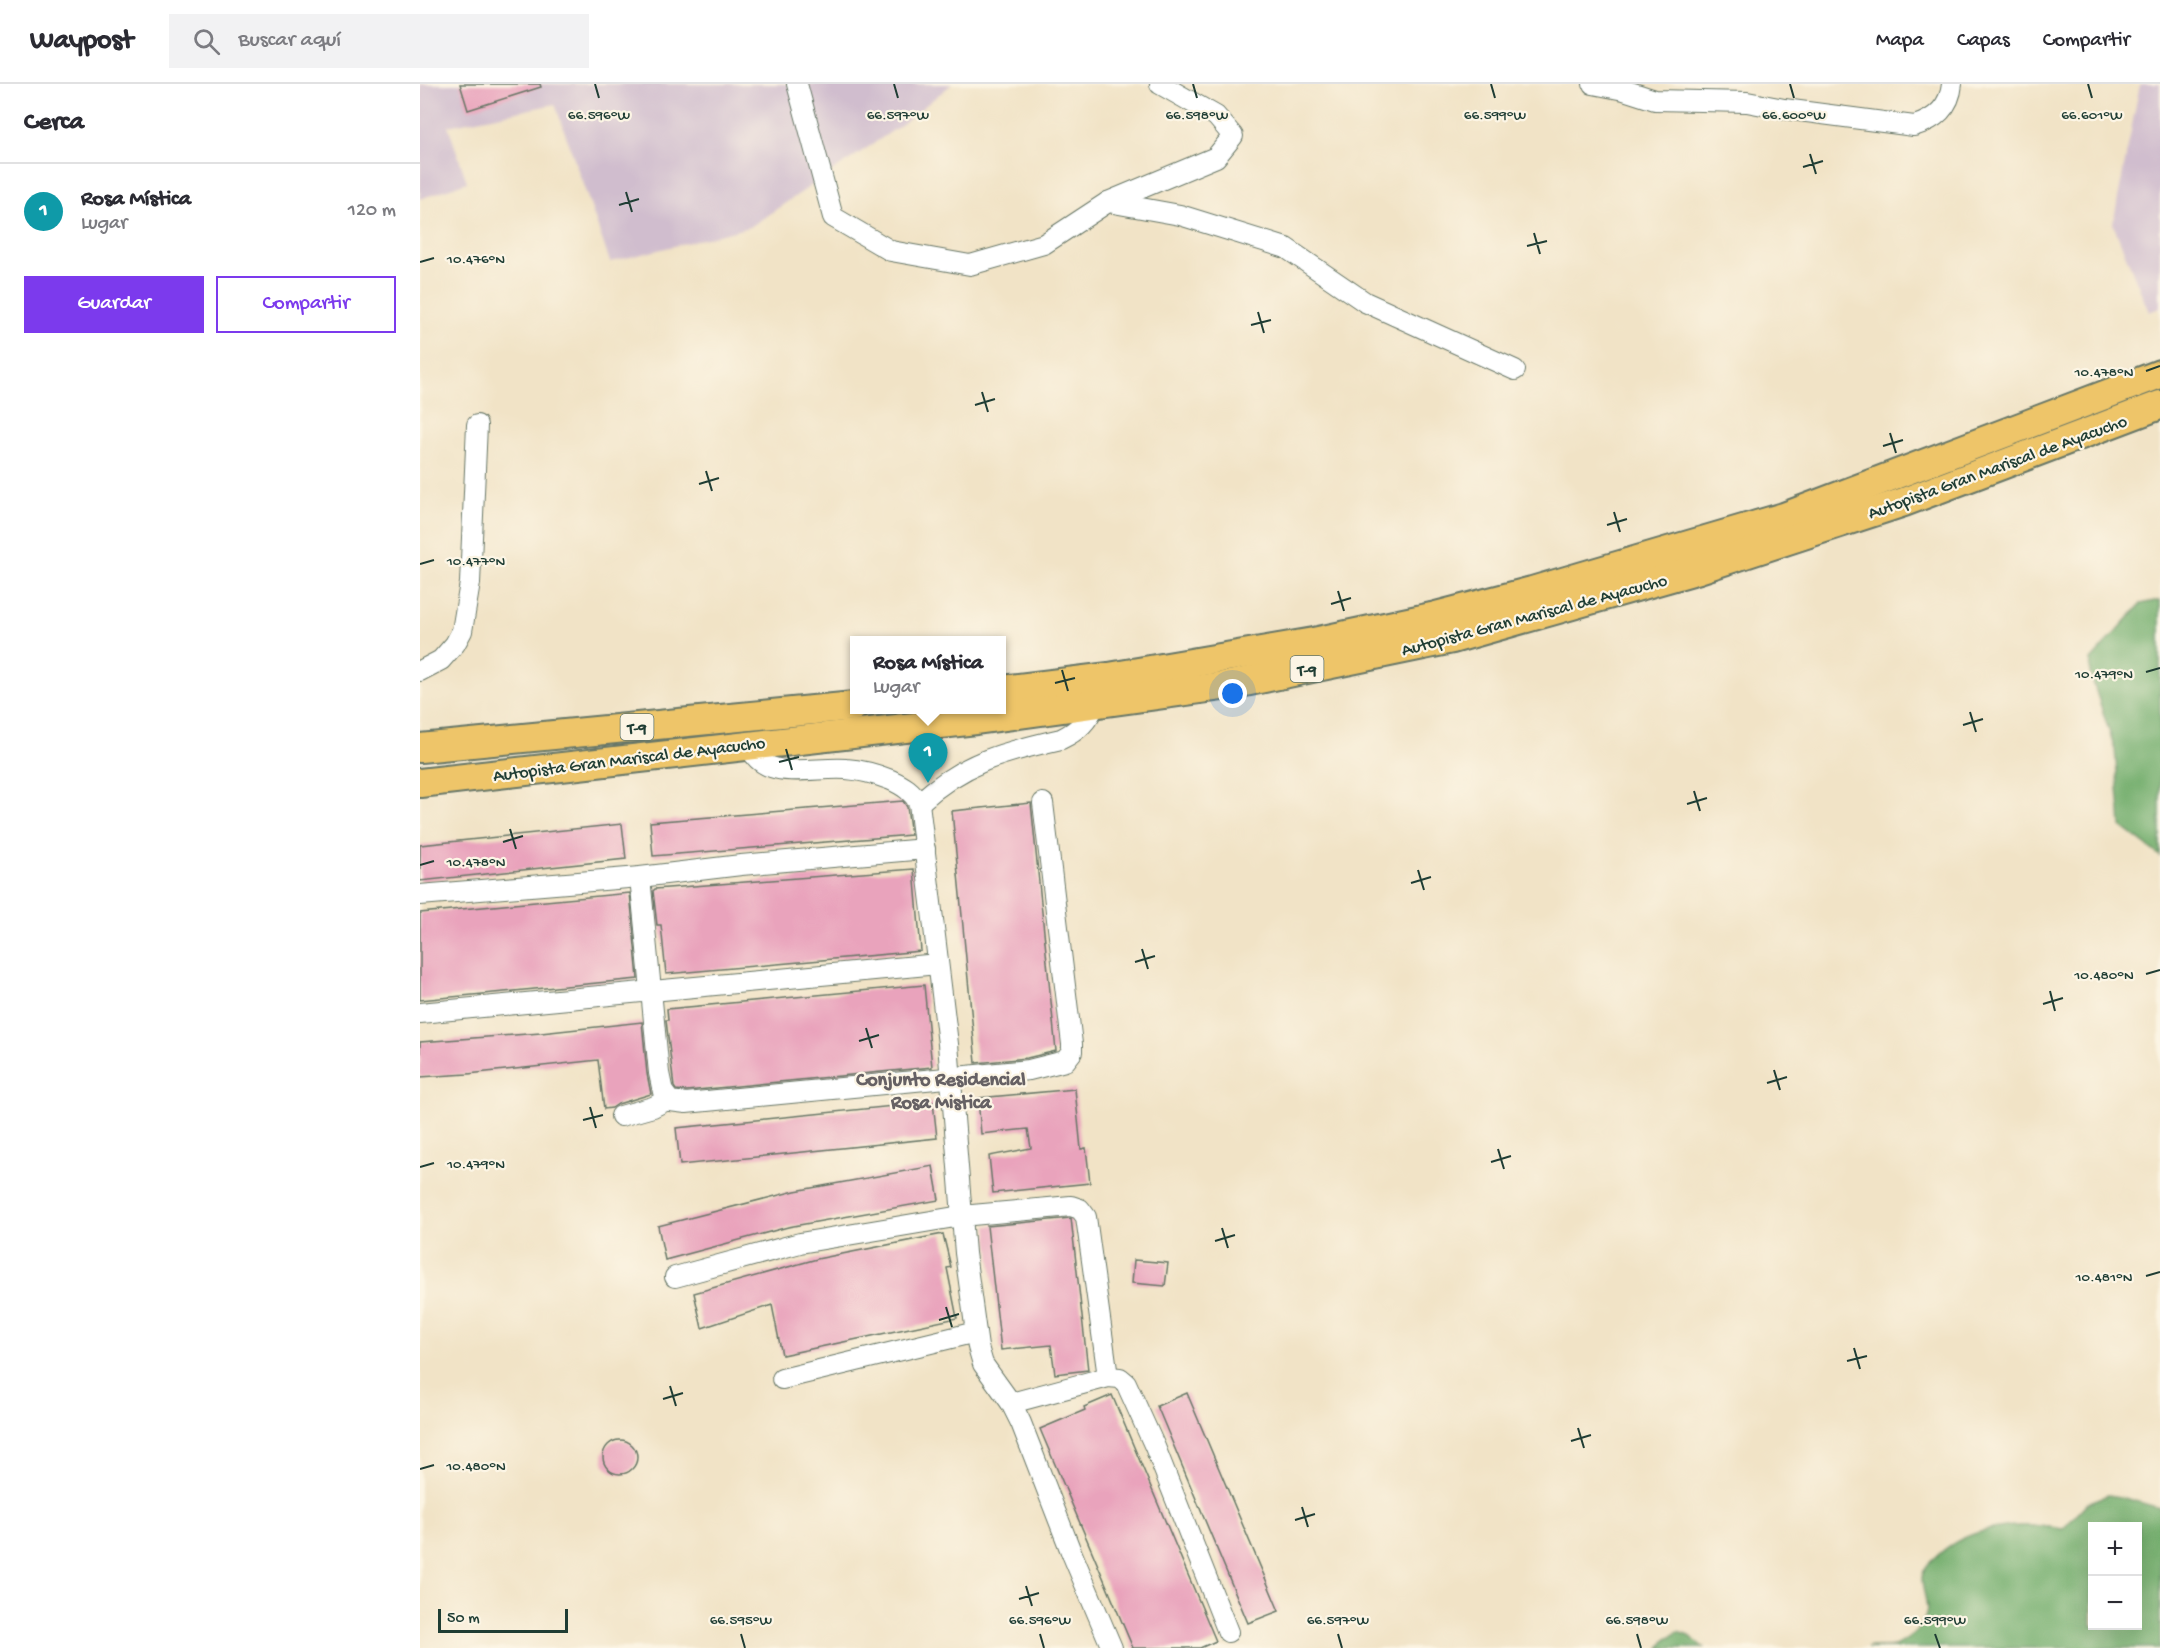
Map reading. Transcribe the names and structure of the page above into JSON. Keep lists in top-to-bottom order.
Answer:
{
  "streets": {
    "highway": ["Autopista Gran Mariscal de Ayacucho", "T-9"]
  },
  "districts": ["Conjunto Residencial Rosa Mistica"],
  "scale_bar": "50 m",
  "page": {
    "header": "Waypost",
    "search": "Buscar aquí",
    "nav": ["Mapa", "Capas", "Compartir"],
    "heading": "Cerca",
    "list": [
      {
        "mark": "1",
        "name": "Rosa Mística",
        "note": "Lugar",
        "value": "120 m"
      }
    ],
    "buttons": ["Guardar", "Compartir"],
    "popup": ["Rosa Mística", "Lugar"],
    "pins": "1",
    "map_buttons": ["+", "−"],
    "scale": "50 m"
  },
  "coordinates": [
    "66.596°W",
    "66.597°W",
    "66.598°W",
    "66.599°W",
    "66.600°W",
    "66.601°W",
    "10.476°N",
    "10.478°N",
    "10.477°N",
    "10.479°N",
    "10.480°N",
    "10.481°N",
    "66.595°W"
  ]
}
